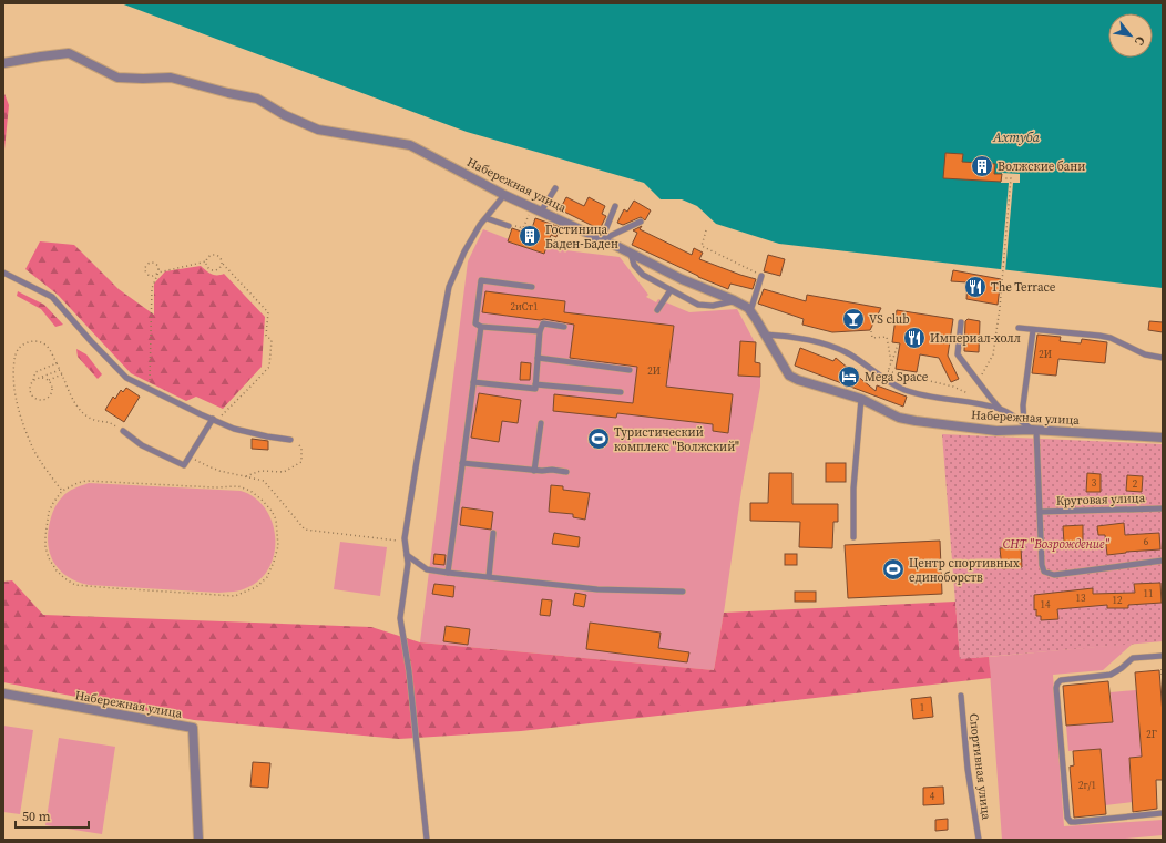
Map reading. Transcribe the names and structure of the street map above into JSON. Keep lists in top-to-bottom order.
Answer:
{
  "streets": {
    "street": ["Набережная улица"],
    "lane": ["Круговая улица", "Спортивная улица"]
  },
  "crossings": [
    ["Набережная улица", "Круговая улица"]
  ],
  "water": ["Ахтуба"],
  "parks": ["СНТ \"Возрождение\""],
  "places": {
    "building": ["Волжские бани", "Гостиница Баден-Баден"],
    "restaurant": ["The Terrace", "Империал-холл"],
    "bar": ["VS club"],
    "hotel": ["Mega Space"],
    "sports": ["Туристический комплекс \"Волжский\"", "Центр спортивных единоборств"]
  },
  "house_numbers": [
    "2иСт1",
    "2И",
    "2И",
    "3",
    "2",
    "6",
    "11",
    "13",
    "12",
    "14",
    "1",
    "2Г",
    "2г/1",
    "4"
  ],
  "scale_bar": "50 m",
  "north": "bottom right"
}
